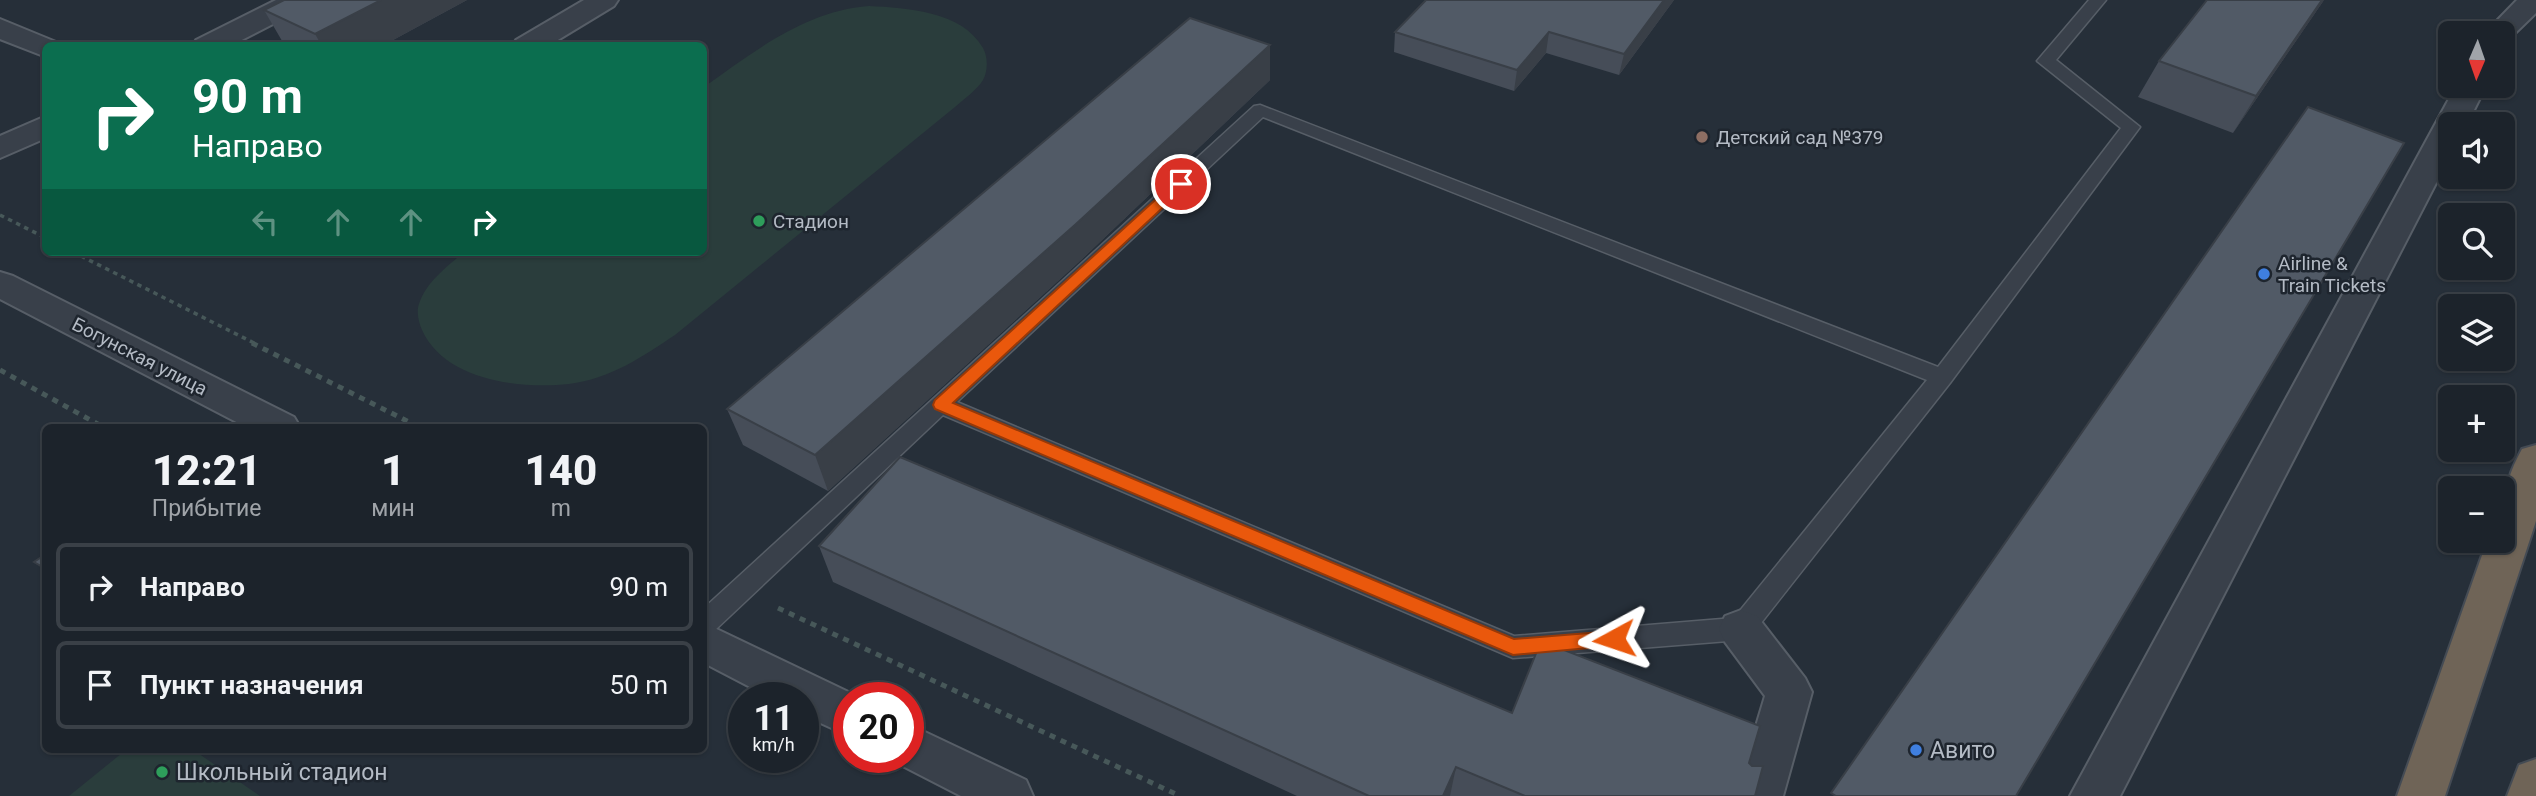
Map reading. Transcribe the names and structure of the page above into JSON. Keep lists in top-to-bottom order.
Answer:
{
  "streets": {
    "street": ["Богунская улица"]
  },
  "places": [
    "Детский сад №379",
    "Стадион",
    "Airline & Train Tickets",
    "Авито",
    "Школьный стадион"
  ],
  "north": "bottom",
  "page": {
    "map_buttons": ["+", "−"],
    "turn": ["90 m", "Направо"],
    "eta": [
      "12:21",
      "Прибытие",
      "1",
      "мин",
      "140",
      "m"
    ],
    "list": [
      {
        "name": "Направо",
        "value": "90 m"
      },
      {
        "name": "Пункт назначения",
        "value": "50 m"
      }
    ],
    "speed": "11 km/h",
    "limit": "20"
  }
}
